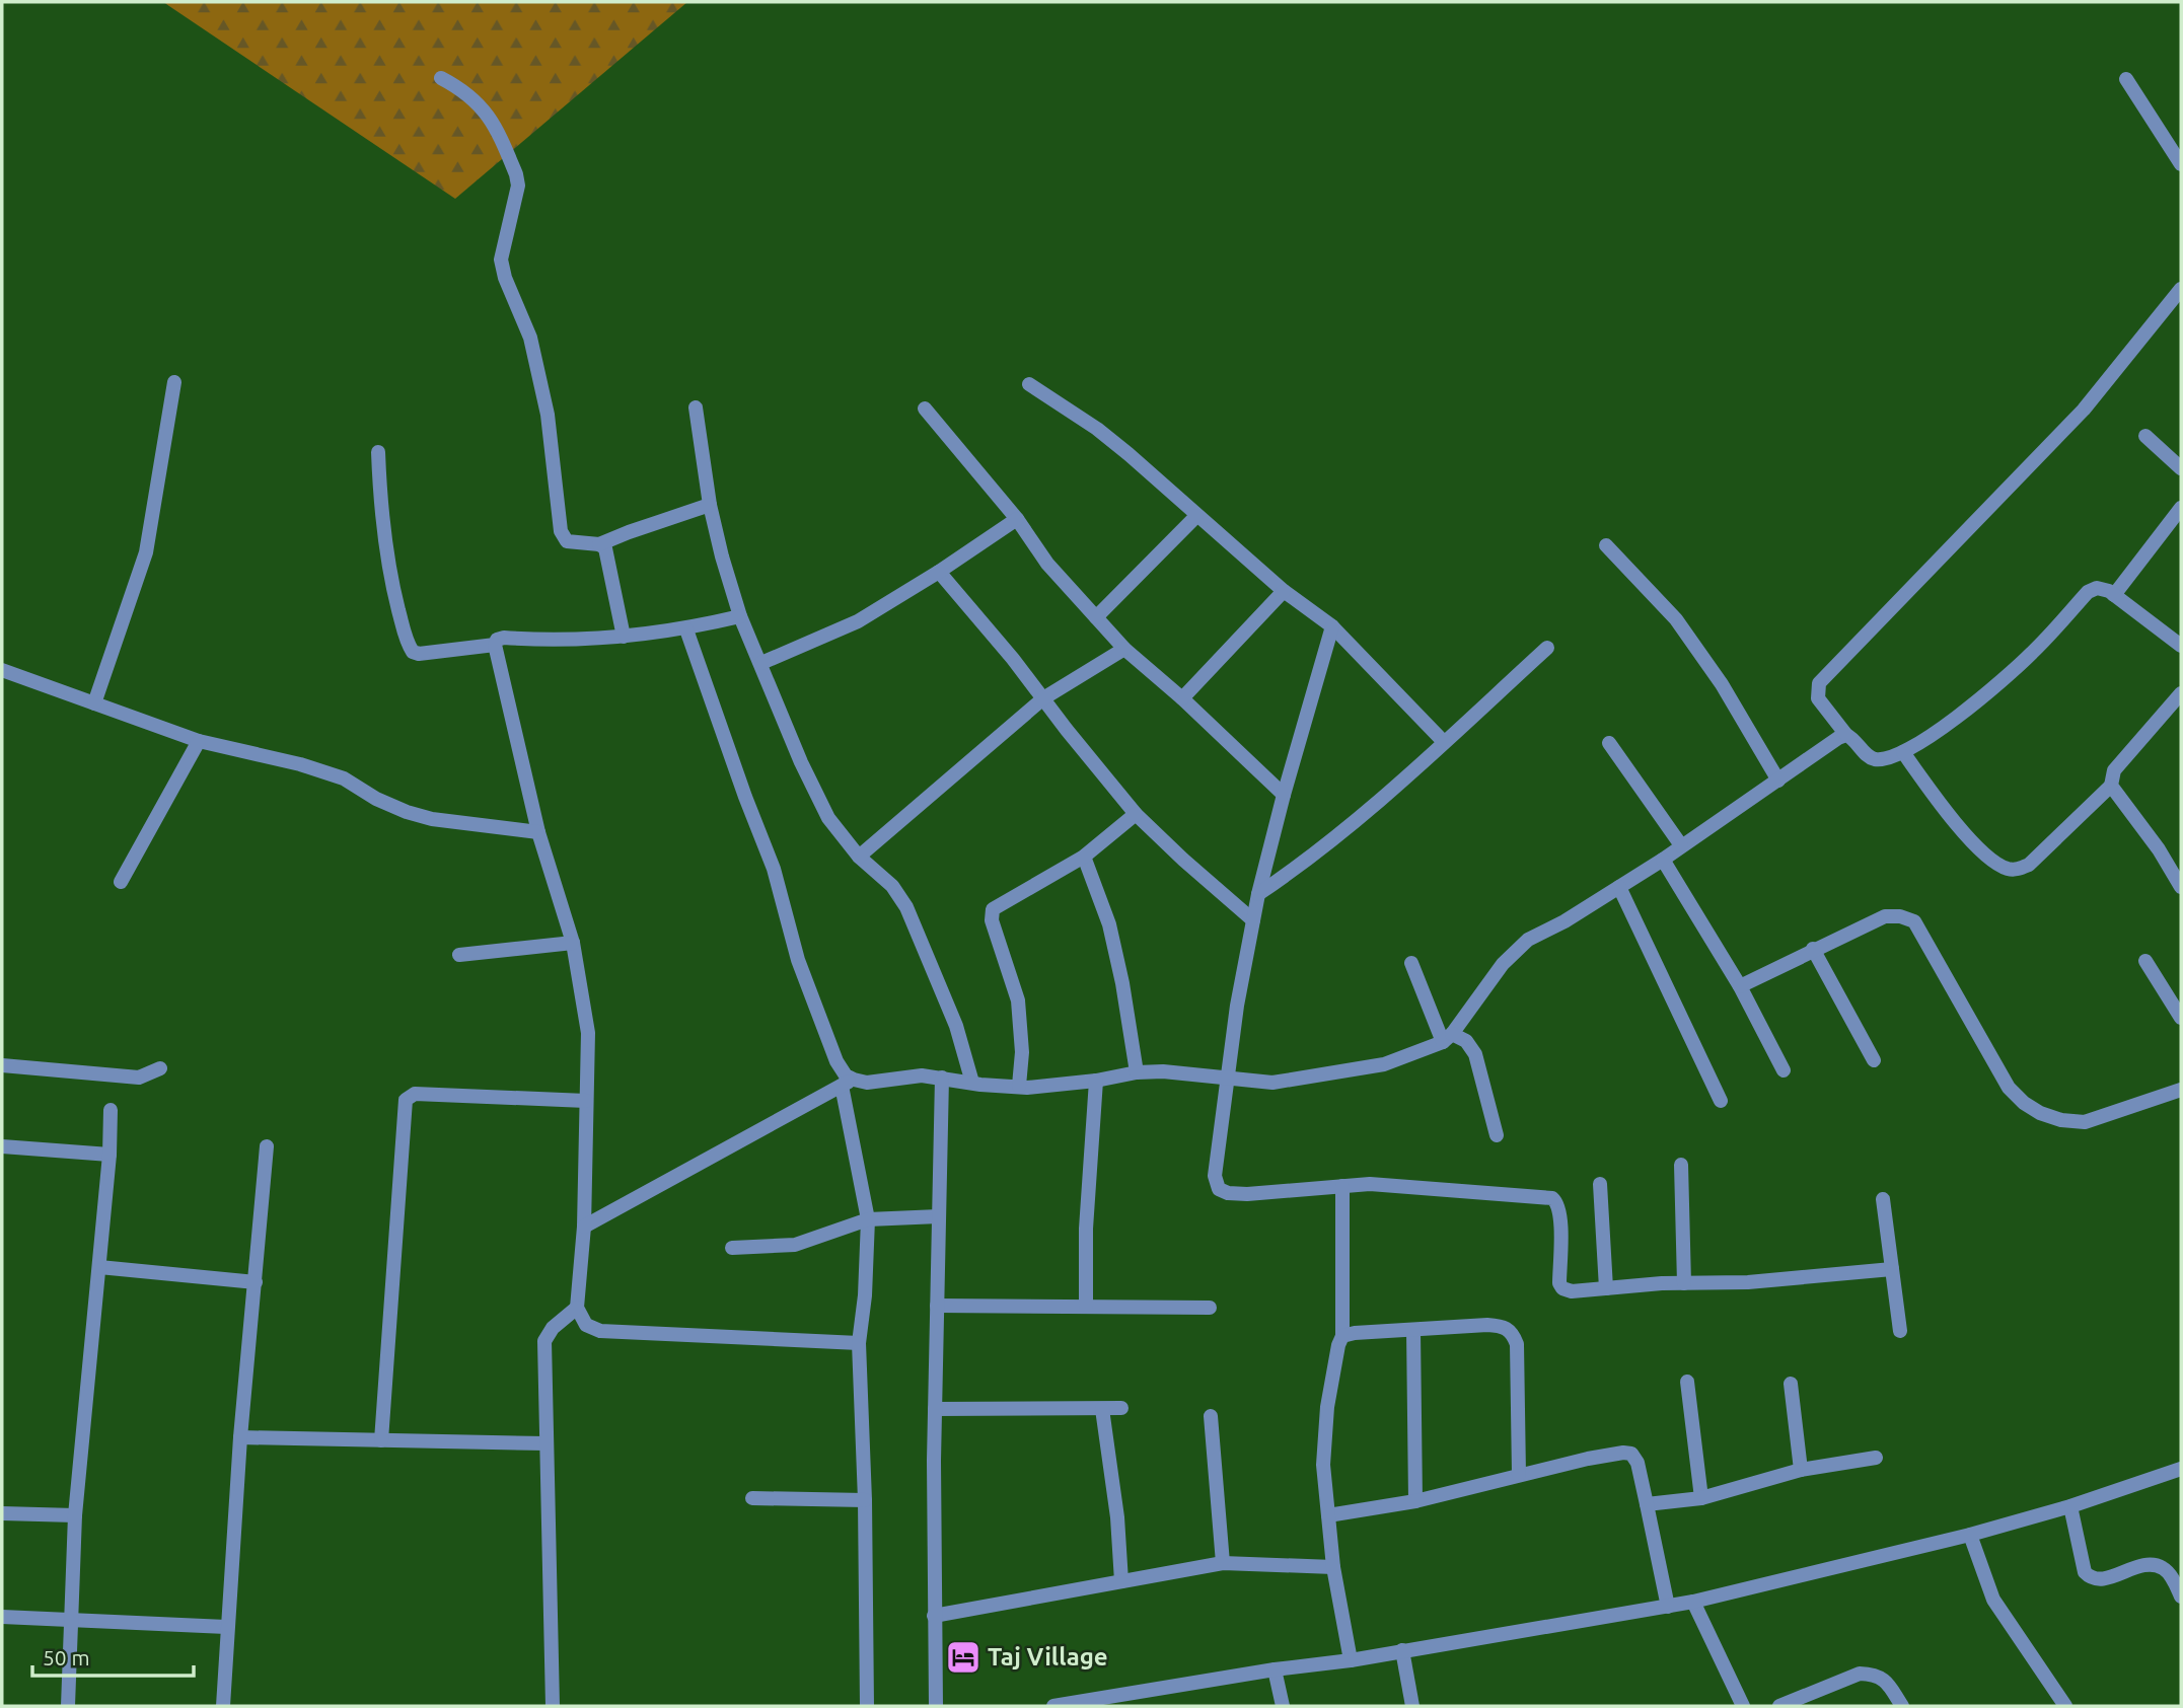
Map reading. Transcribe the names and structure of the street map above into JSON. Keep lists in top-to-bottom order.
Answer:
{
  "places": {
    "hotel": ["Taj Village"]
  },
  "scale_bar": "50 m"
}
